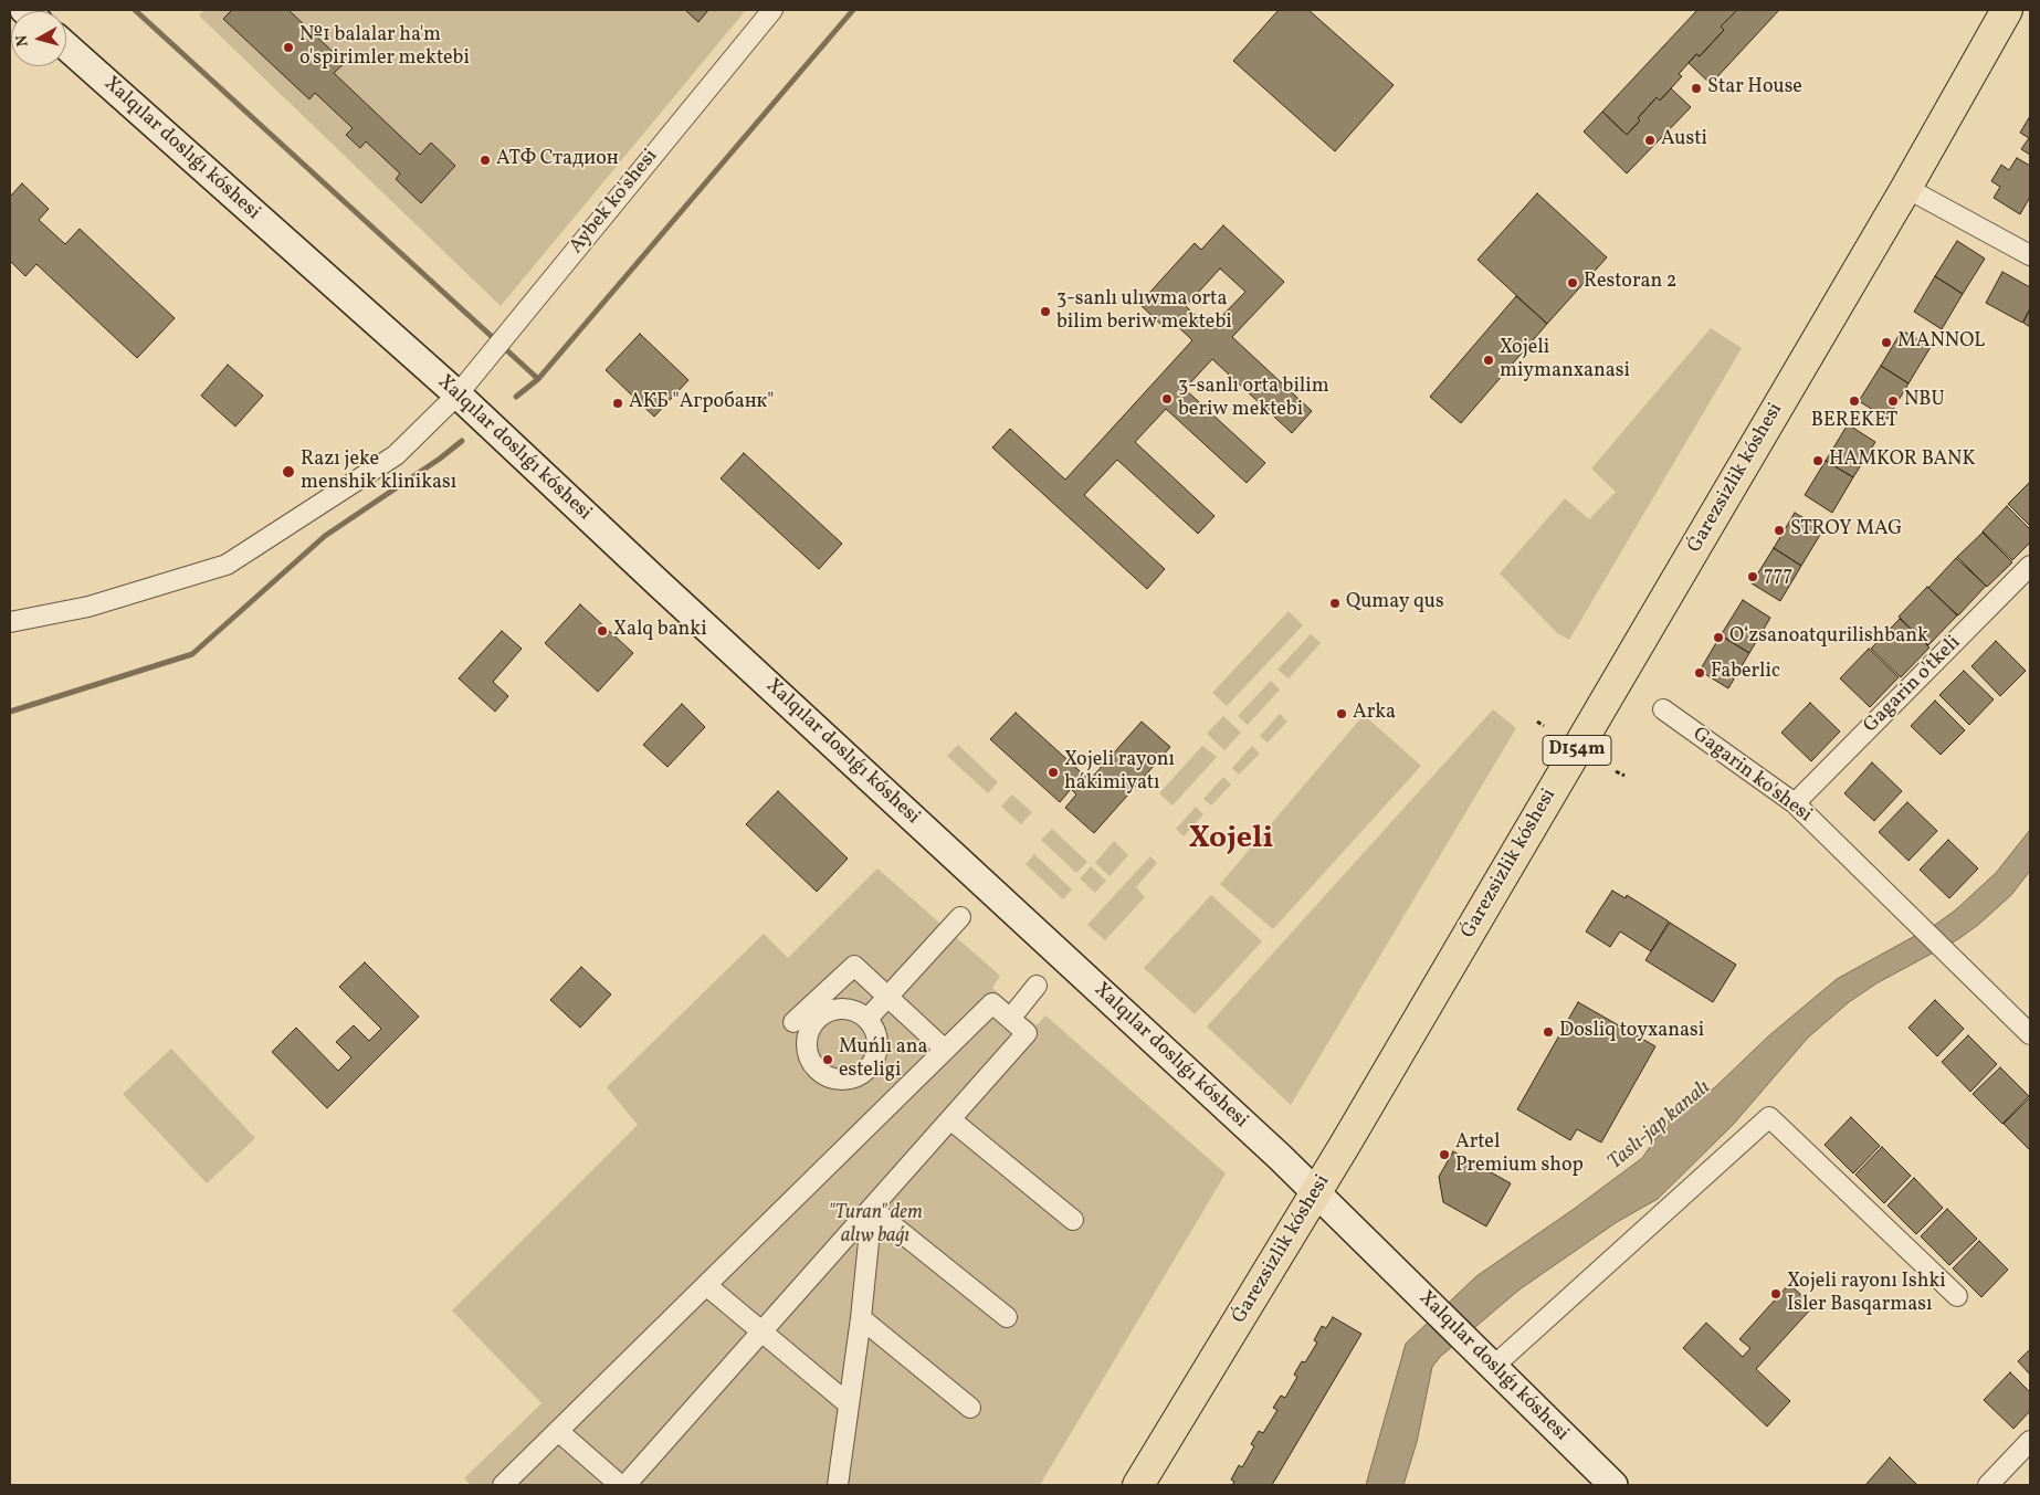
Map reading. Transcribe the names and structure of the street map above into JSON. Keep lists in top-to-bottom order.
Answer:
{
  "streets": {
    "main road": ["Ǵarezsizlik kóshesi", "D154m"],
    "street": [
      "Xalqılar doslıǵı kóshesi",
      "Aybek ko'shesi",
      "Gagarin o'tkeli",
      "Gagarin ko'shesi"
    ]
  },
  "crossings": [
    ["Xalqılar doslıǵı kóshesi", "Aybek ko'shesi"],
    ["Xalqılar doslıǵı kóshesi", "Ǵarezsizlik kóshesi"],
    ["Gagarin o'tkeli", "Gagarin ko'shesi"]
  ],
  "districts": ["Xojeli"],
  "water": ["Taslı-jap kanalı"],
  "parks": ["\"Turan\" dem alıw baǵı"],
  "places": [
    "№1 balalar ha'm o'spirimler mektebi",
    "Star House",
    "Austi",
    "АТФ Стадион",
    "Restoran 2",
    "3-sanlı ulıwma orta bilim beriw mektebi",
    "MANNOL",
    "Xojeli miymanxanasi",
    "3-sanlı orta bilim beriw mektebi",
    "BEREKET",
    "NBU",
    "АКБ \"Агробанк\"",
    "HAMKOR BANK",
    "Razı jeke menshik klinikası",
    "STROY MAG",
    "777",
    "Qumay qus",
    "Xalq banki",
    "Oʻzsanoatqurilishbank",
    "Faberlic",
    "Arka",
    "Xojeli rayonı hákimiyatı",
    "Dosliq toyxanasi",
    "Muńlı ana esteligi",
    "Artel Premium shop",
    "Xojeli rayonı Ishki Isler Basqarması"
  ],
  "north": "left"
}
